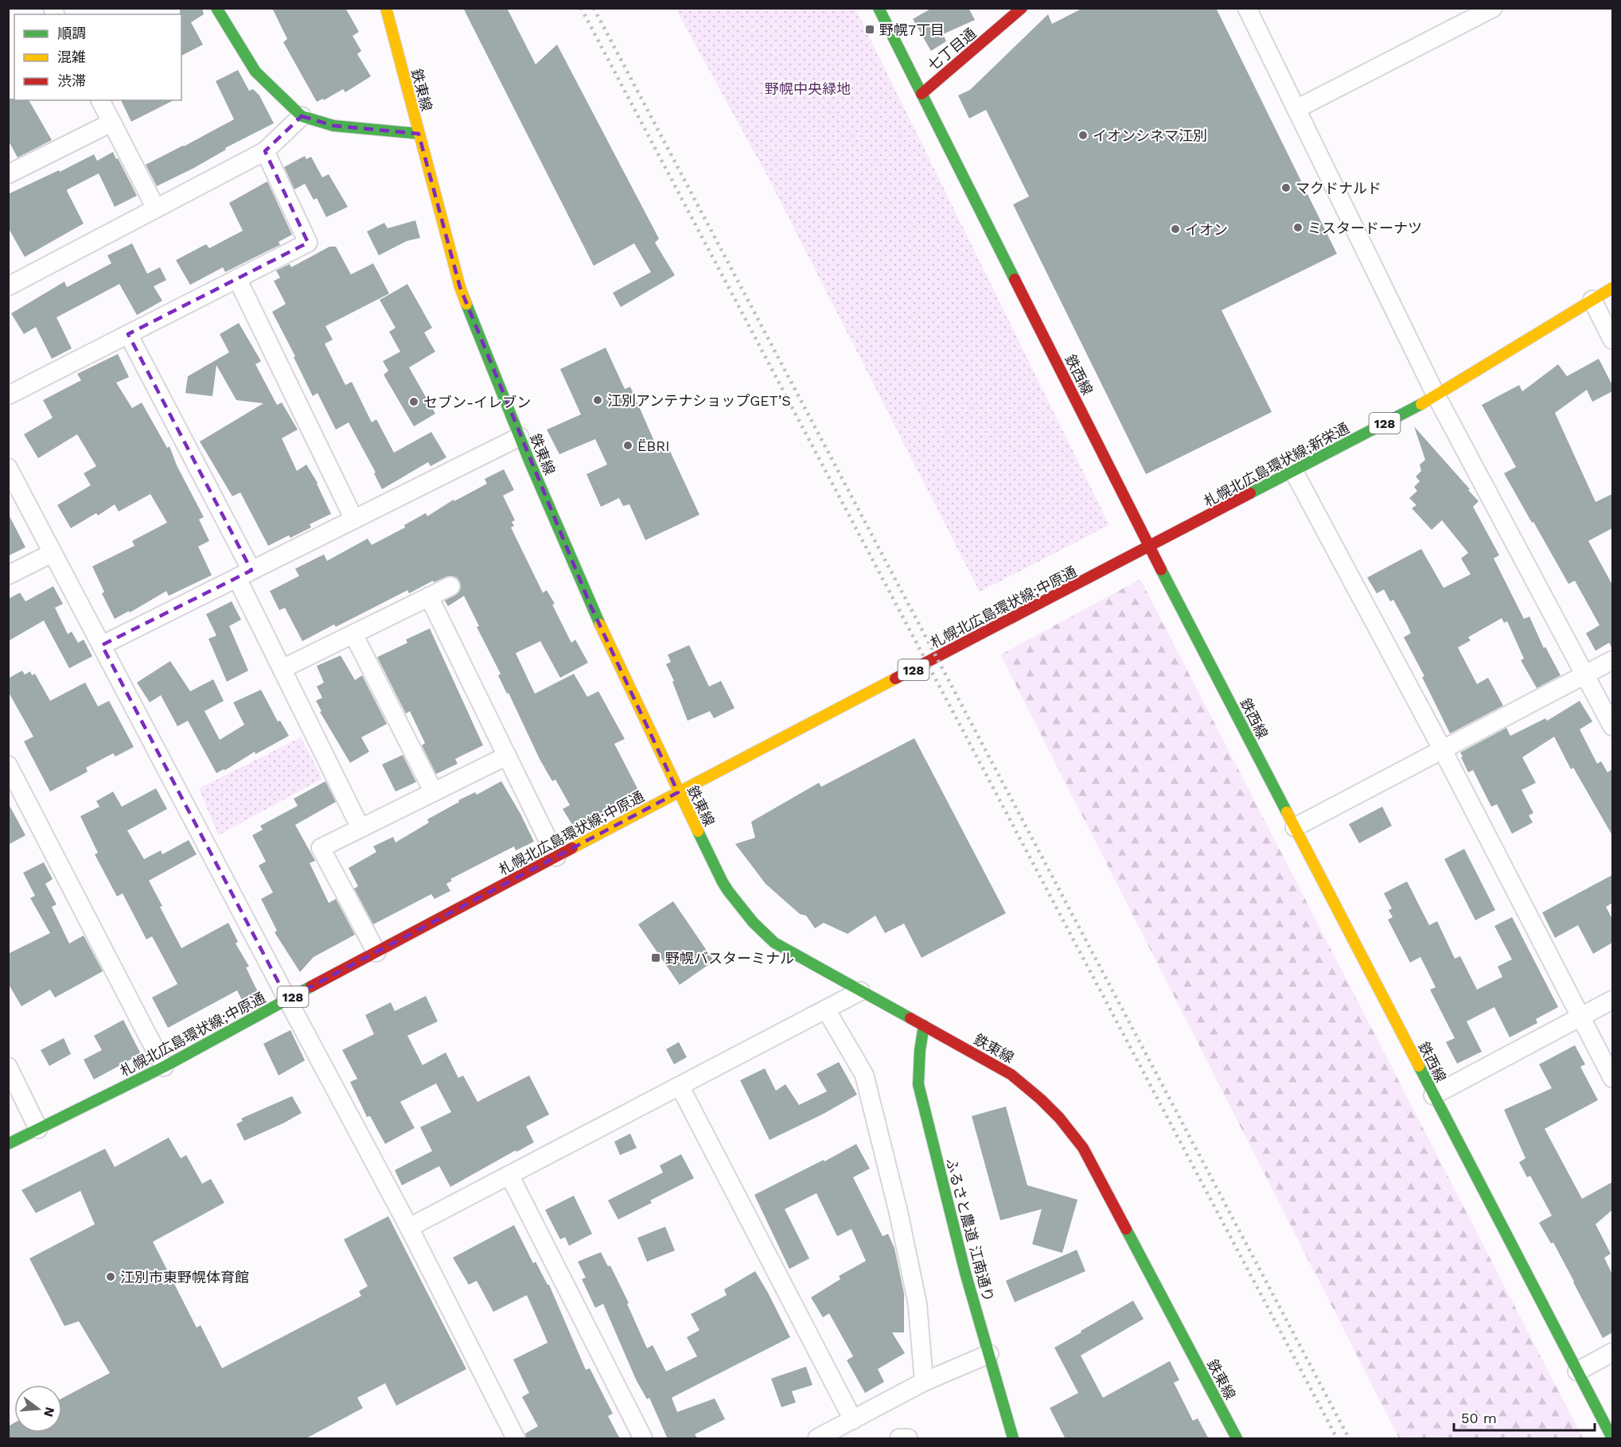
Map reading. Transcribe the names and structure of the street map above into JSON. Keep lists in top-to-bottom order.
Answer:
{
  "streets": {
    "street": [
      "七丁目通",
      "鉄東線",
      "鉄西線",
      "128",
      "札幌北広島環状線;新栄通",
      "札幌北広島環状線;中原通",
      "ふるさと農道 江南通り"
    ]
  },
  "crossings": [
    ["七丁目通", "鉄西線"],
    ["鉄東線", "札幌北広島環状線;中原通"],
    ["鉄東線", "ふるさと農道 江南通り"],
    ["鉄西線", "札幌北広島環状線;新栄通"],
    ["鉄西線", "札幌北広島環状線;中原通"],
    ["札幌北広島環状線;新栄通", "札幌北広島環状線;中原通"]
  ],
  "parks": ["野幌中央緑地"],
  "places": {
    "transit": ["野幌7丁目", "野幌バスターミナル"],
    "other": [
      "イオンシネマ江別",
      "マクドナルド",
      "ミスタードーナツ",
      "イオン",
      "江別アンテナショップGET’S",
      "セブン-イレブン",
      "ËBRI",
      "江別市東野幌体育館"
    ]
  },
  "legend": ["順調", "混雑", "渋滞"],
  "scale_bar": "50 m",
  "north": "right"
}
